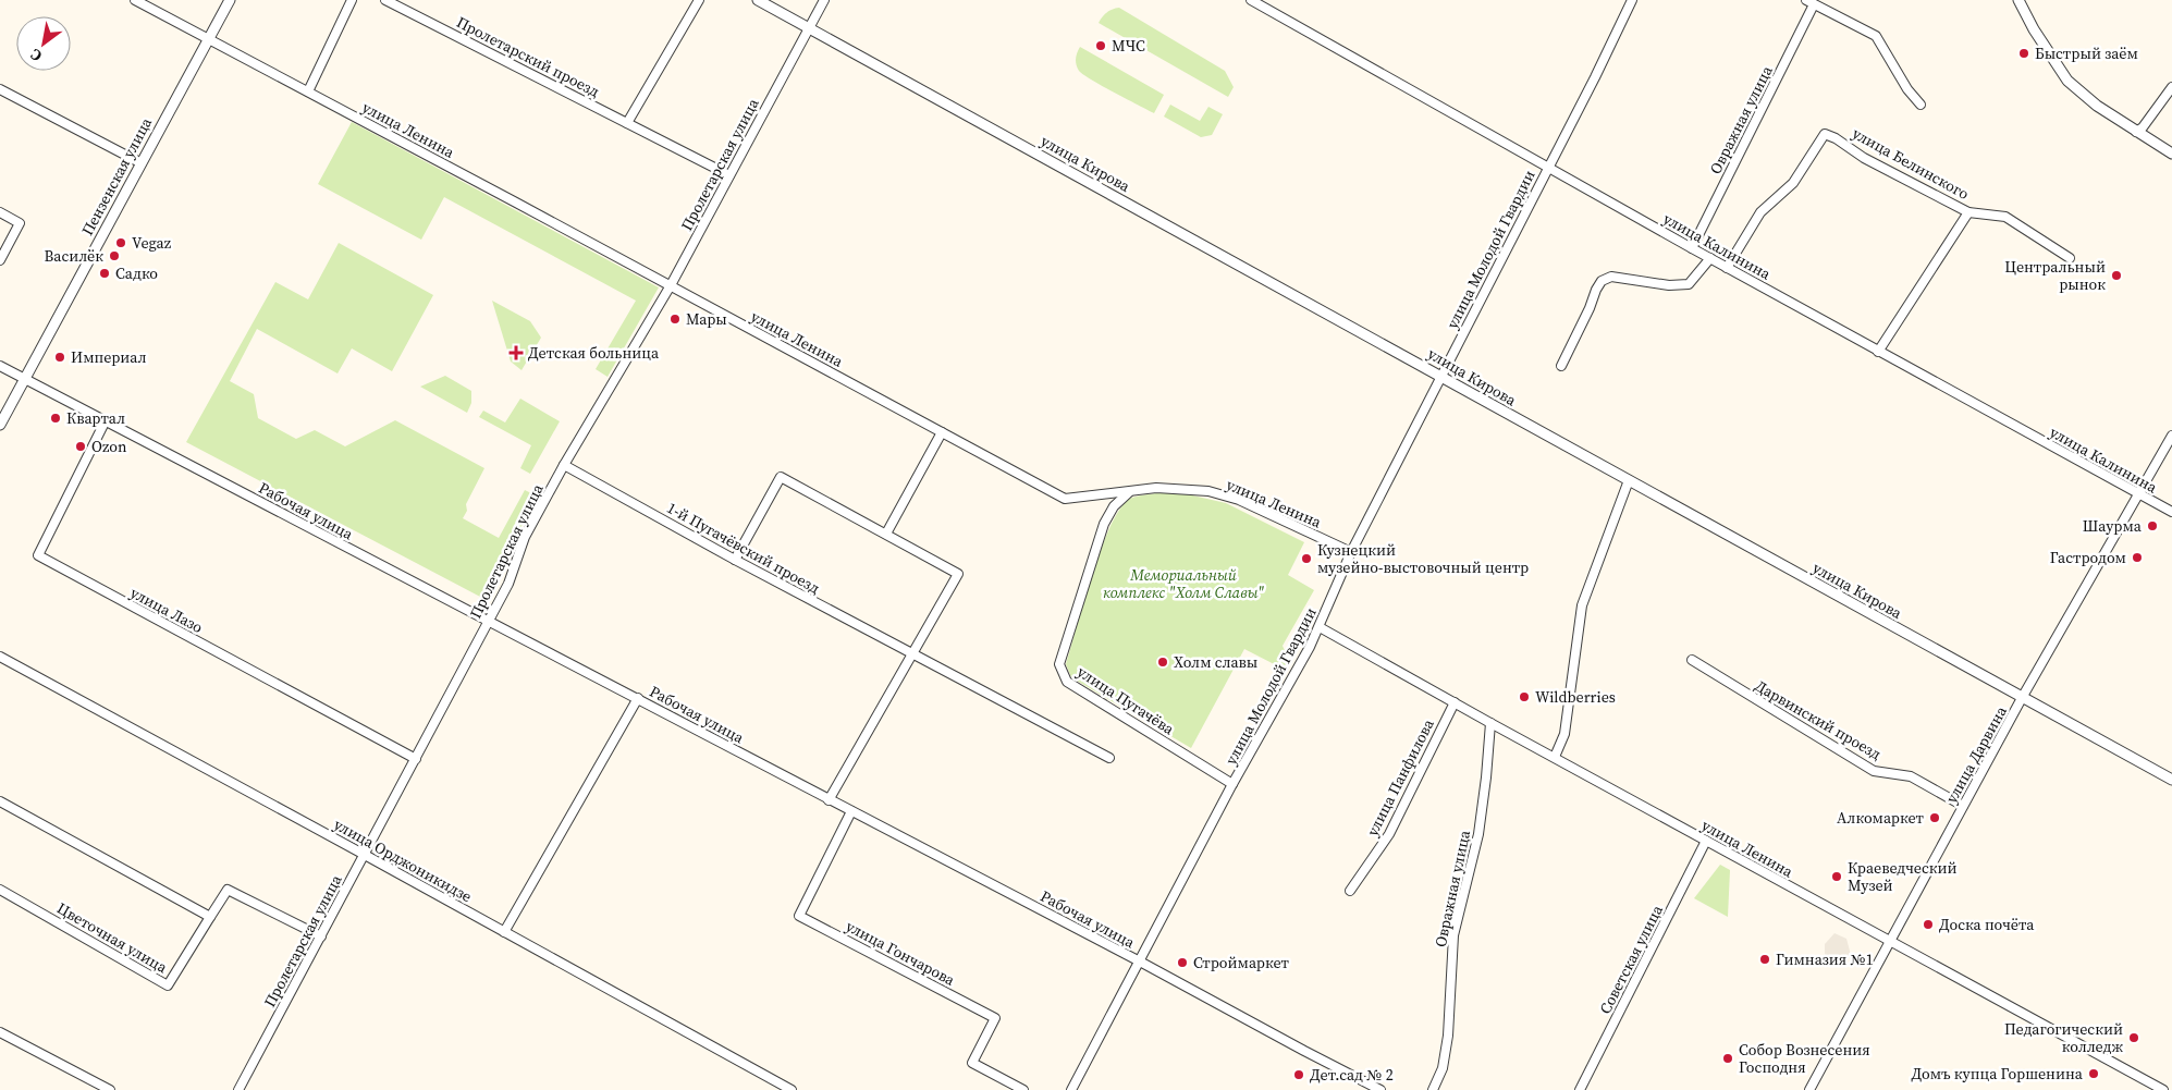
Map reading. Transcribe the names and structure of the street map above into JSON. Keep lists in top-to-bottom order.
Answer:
{
  "streets": {
    "street": [
      "Пролетарский проезд",
      "Овражная улица",
      "улица Ленина",
      "улица Кирова",
      "улица Белинского",
      "Пролетарская улица",
      "Пензенская улица",
      "улица Калинина",
      "улица Молодой Гвардии",
      "Рабочая улица",
      "1-й Пугачёвский проезд",
      "улица Лазо",
      "улица Пугачёва",
      "Дарвинский проезд",
      "улица Дарвина",
      "улица Панфилова",
      "улица Орджоникидзе",
      "Цветочная улица",
      "улица Гончарова",
      "Советская улица"
    ]
  },
  "crossings": [
    ["Пролетарский проезд", "Пролетарская улица"],
    ["Овражная улица", "улица Ленина"],
    ["Овражная улица", "улица Калинина"],
    ["улица Ленина", "Пролетарская улица"],
    ["улица Ленина", "Пензенская улица"],
    ["улица Ленина", "улица Молодой Гвардии"],
    ["улица Ленина", "улица Пугачёва"],
    ["улица Ленина", "улица Дарвина"],
    ["улица Ленина", "улица Панфилова"],
    ["улица Ленина", "Советская улица"],
    ["улица Кирова", "Пролетарская улица"],
    ["улица Кирова", "улица Молодой Гвардии"],
    ["улица Кирова", "улица Дарвина"],
    ["улица Белинского", "улица Калинина"],
    ["Пролетарская улица", "Рабочая улица"],
    ["Пролетарская улица", "1-й Пугачёвский проезд"],
    ["Пролетарская улица", "улица Лазо"],
    ["Пролетарская улица", "улица Орджоникидзе"],
    ["Пролетарская улица", "Цветочная улица"],
    ["Пензенская улица", "Рабочая улица"],
    ["улица Калинина", "улица Молодой Гвардии"],
    ["улица Калинина", "улица Дарвина"],
    ["улица Молодой Гвардии", "Рабочая улица"],
    ["улица Молодой Гвардии", "улица Пугачёва"],
    ["Рабочая улица", "улица Лазо"],
    ["Рабочая улица", "улица Гончарова"],
    ["Дарвинский проезд", "улица Дарвина"]
  ],
  "parks": ["Мемориальный комплекс \"Холм Славы\""],
  "places": {
    "other": [
      "МЧС",
      "Быстрый заём",
      "Vegaz",
      "Василёк",
      "Садко",
      "Центральный рынок",
      "Мары",
      "Империал",
      "Квартал",
      "Ozon",
      "Шаурма",
      "Гастродом",
      "Кузнецкий музейно-выстовочный центр",
      "Холм славы",
      "Wildberries",
      "Алкомаркет",
      "Краеведческий Музей",
      "Доска почёта",
      "Гимназия №1",
      "Строймаркет",
      "Педагогический колледж",
      "Собор Вознесения Господня",
      "Домъ купца Горшенина",
      "Дет.сад № 2"
    ],
    "health": ["Детская больница"]
  },
  "north": "bottom left"
}
